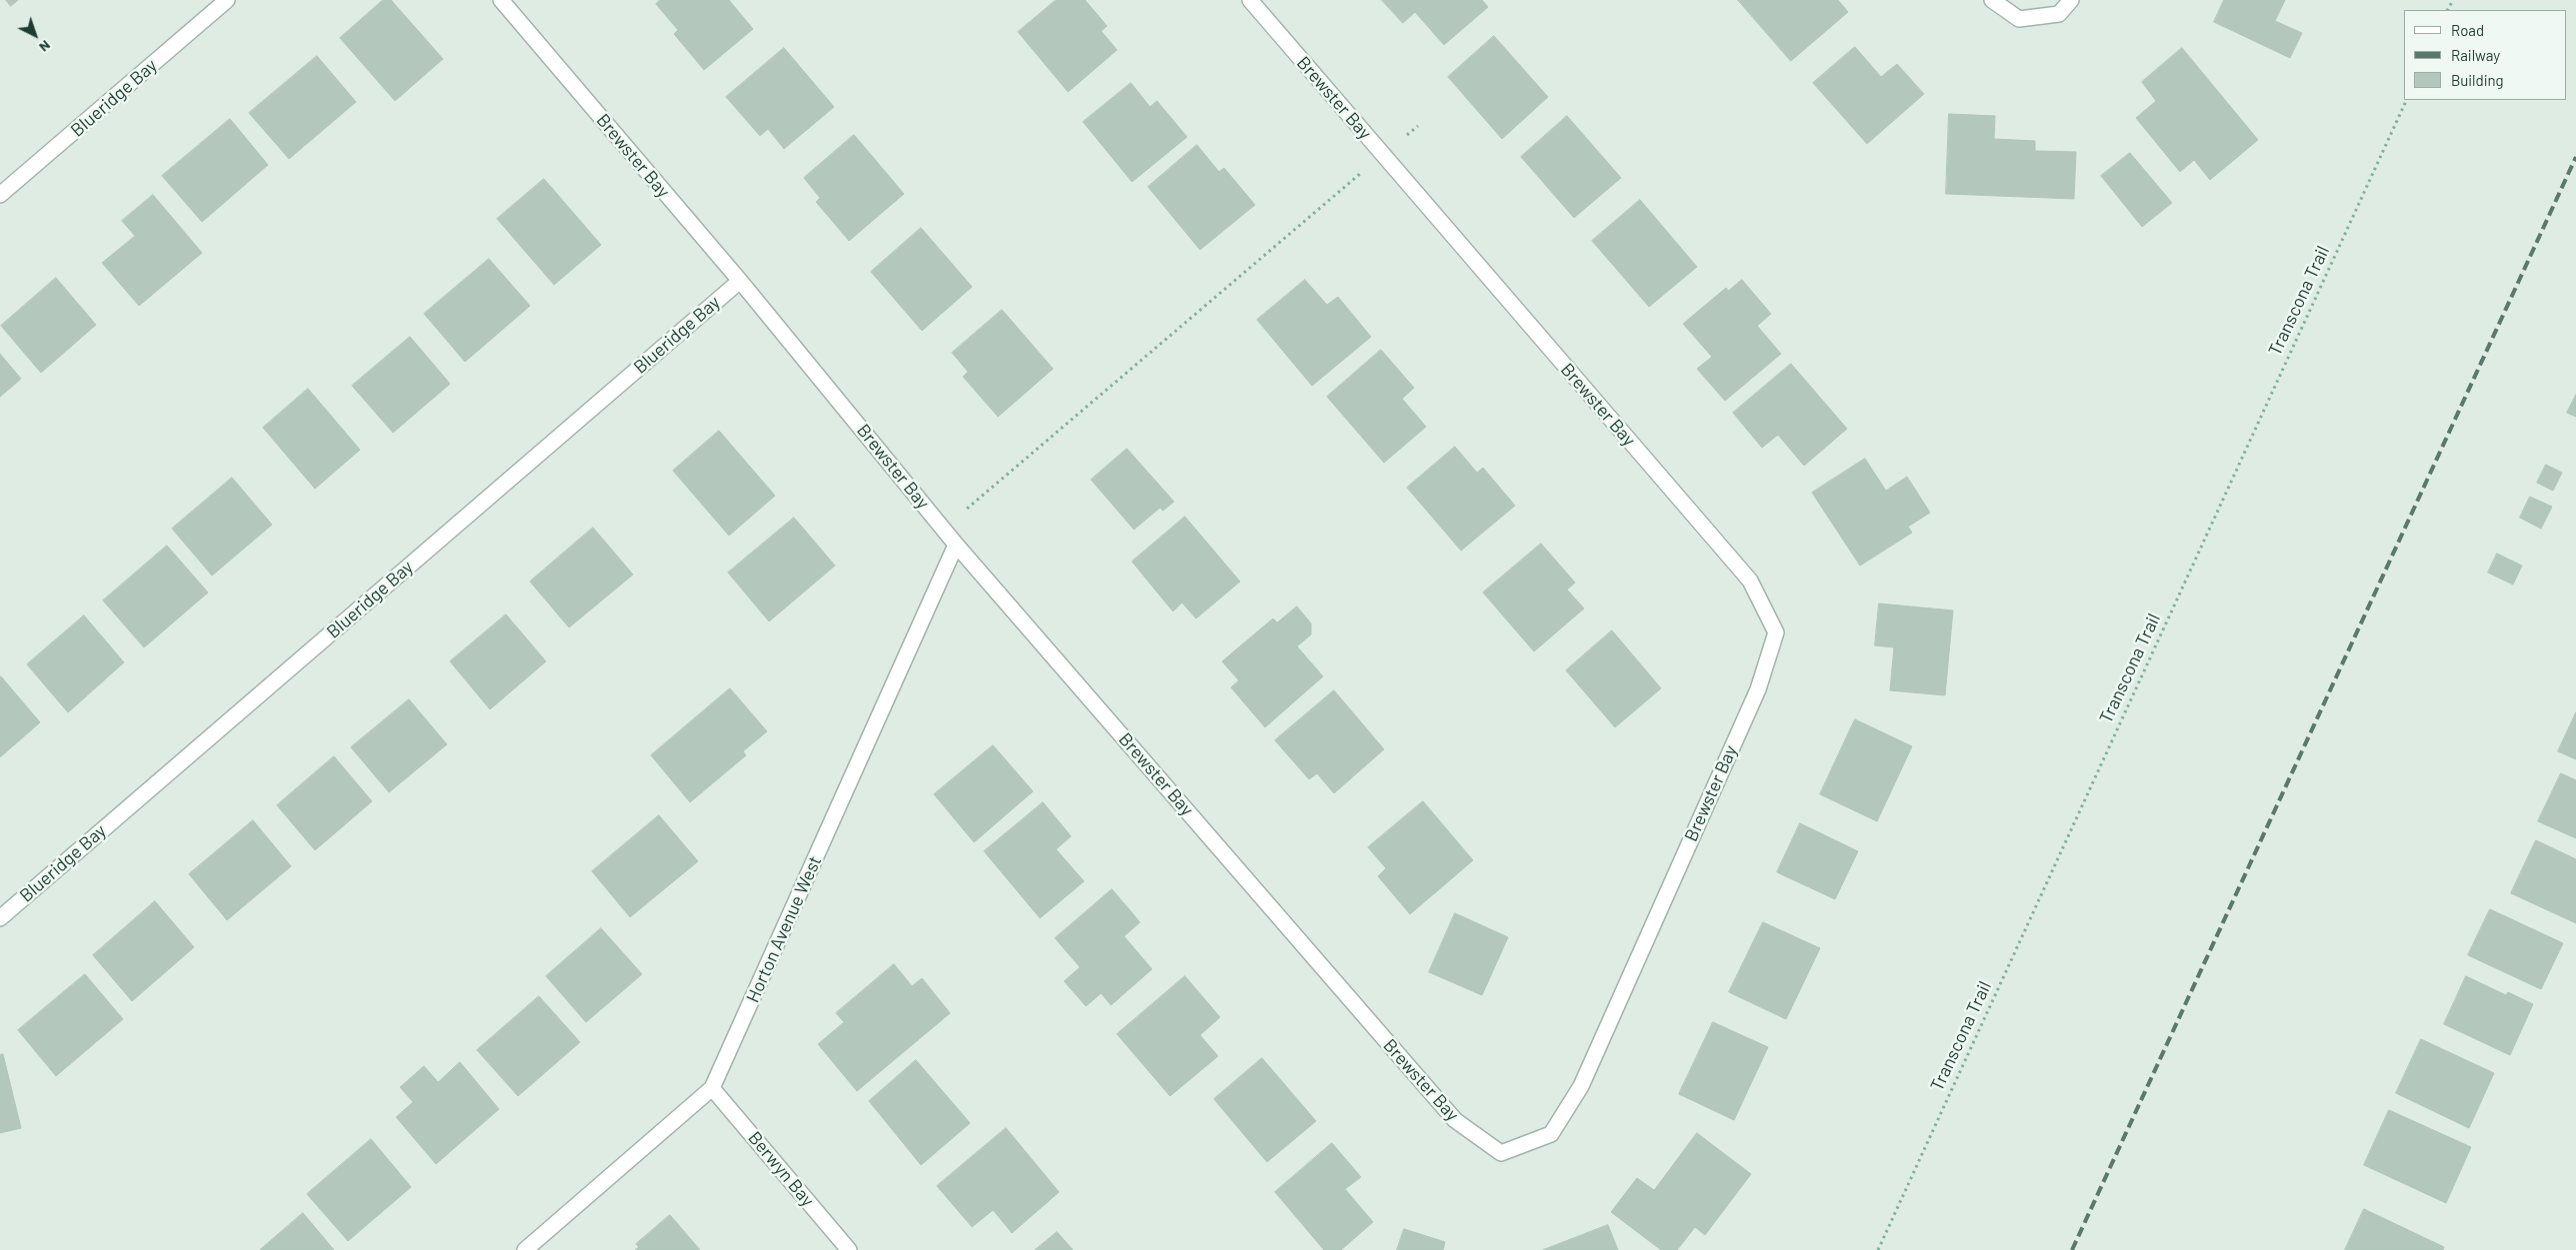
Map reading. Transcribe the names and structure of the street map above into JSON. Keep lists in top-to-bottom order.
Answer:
{
  "streets": {
    "street": [
      "Blueridge Bay",
      "Brewster Bay",
      "Horton Avenue West",
      "Berwyn Bay"
    ],
    "path": ["Transcona Trail"]
  },
  "crossings": [
    ["Blueridge Bay", "Brewster Bay"],
    ["Brewster Bay", "Horton Avenue West"],
    ["Horton Avenue West", "Berwyn Bay"]
  ],
  "legend": ["Road", "Railway", "Building"],
  "north": "bottom right"
}
